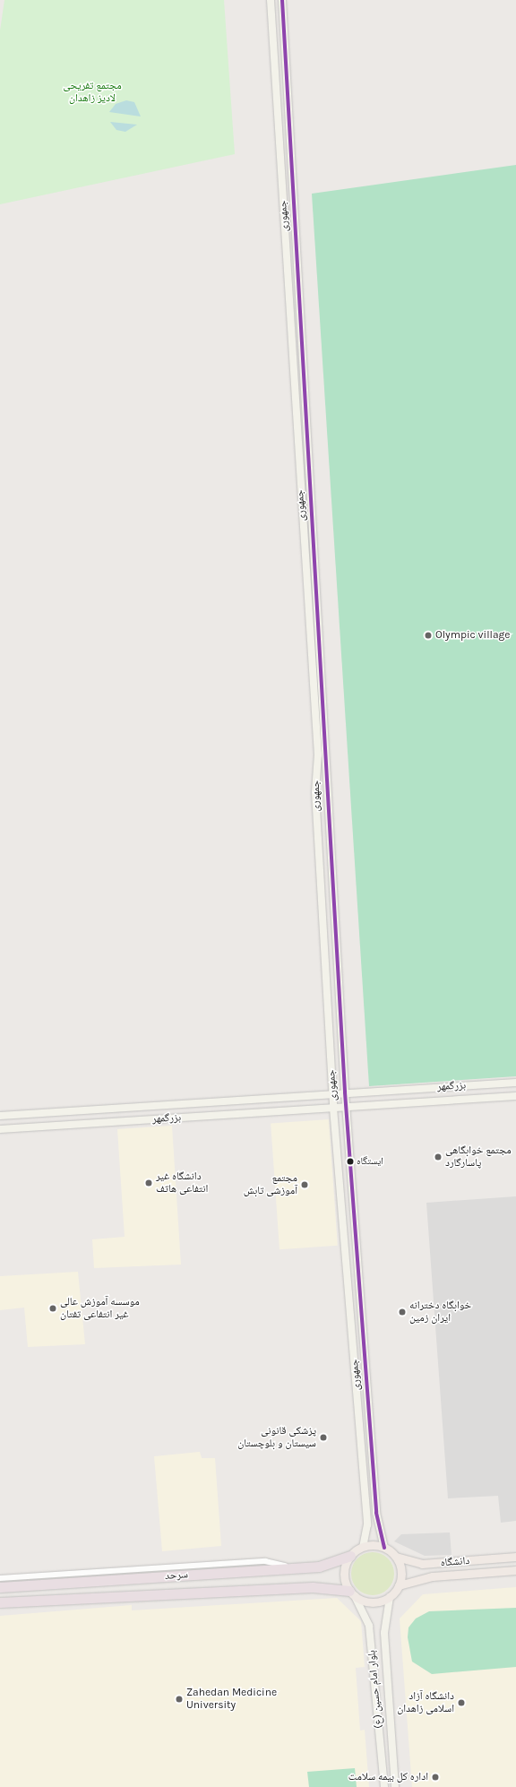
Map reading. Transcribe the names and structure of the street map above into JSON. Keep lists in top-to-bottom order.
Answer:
{
  "streets": {
    "highway": ["سرحد"],
    "main road": [
      "جمهوری",
      "بزرگمهر",
      "دانشگاه",
      "بلوار امام حسین (ع)"
    ]
  },
  "crossings": [
    ["جمهوری", "بزرگمهر"],
    ["جمهوری", "دانشگاه"],
    ["جمهوری", "سرحد"],
    ["جمهوری", "بلوار امام حسین (ع)"],
    ["دانشگاه", "سرحد"],
    ["دانشگاه", "بلوار امام حسین (ع)"],
    ["سرحد", "بلوار امام حسین (ع)"]
  ],
  "parks": ["مجتمع تفریحی لادیز زاهدان"],
  "places": [
    "Olympic village",
    "مجتمع خوابگاهی پاسارگارد",
    "ایستگاه",
    "دانشگاه غیر انتفاعی هاتف",
    "مجتمع آموزشی تابش",
    "موسسه آموزش عالی غیر انتفاعی تفتان",
    "خوابگاه دخترانه ایران زمین",
    "پزشکی قانونی سیستان و بلوچستان",
    "Zahedan Medicine University",
    "دانشگاه آزاد اسلامی زاهدان",
    "اداره کل بیمه سلامت"
  ]
}
